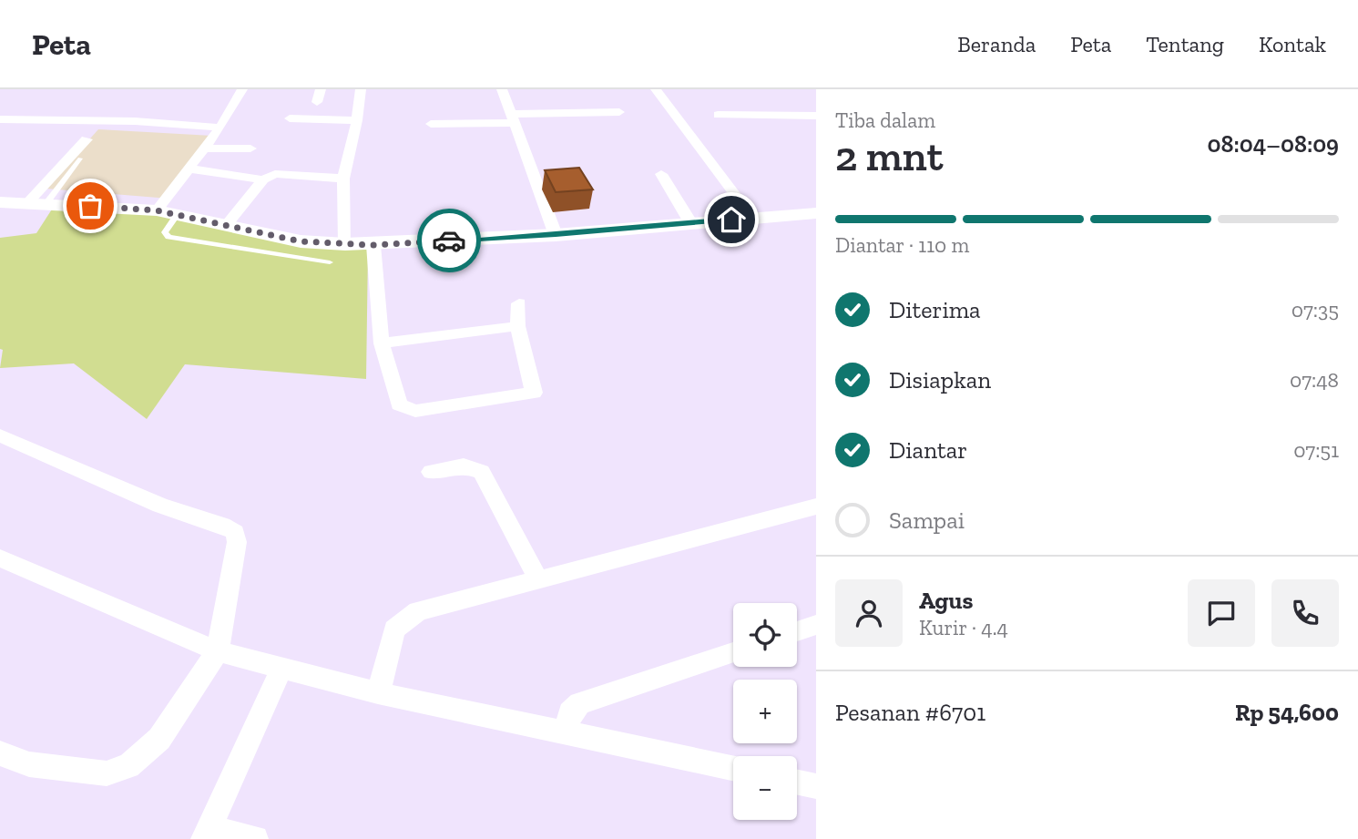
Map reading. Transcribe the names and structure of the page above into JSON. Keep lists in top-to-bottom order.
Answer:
{
  "page": {
    "header": "Peta",
    "nav": [
      "Beranda",
      "Peta",
      "Tentang",
      "Kontak"
    ],
    "heading": ["2 mnt", "Tiba dalam", "08:04–08:09"],
    "panel": [
      "Agus",
      "Kurir · 4.4",
      "Pesanan #6701",
      "Rp 54,600"
    ],
    "bar": "Diantar · 110 m",
    "list": [
      ["Diterima", "07:35"],
      ["Disiapkan", "07:48"],
      ["Diantar", "07:51"],
      "Sampai"
    ],
    "map_buttons": ["+", "−"]
  }
}
